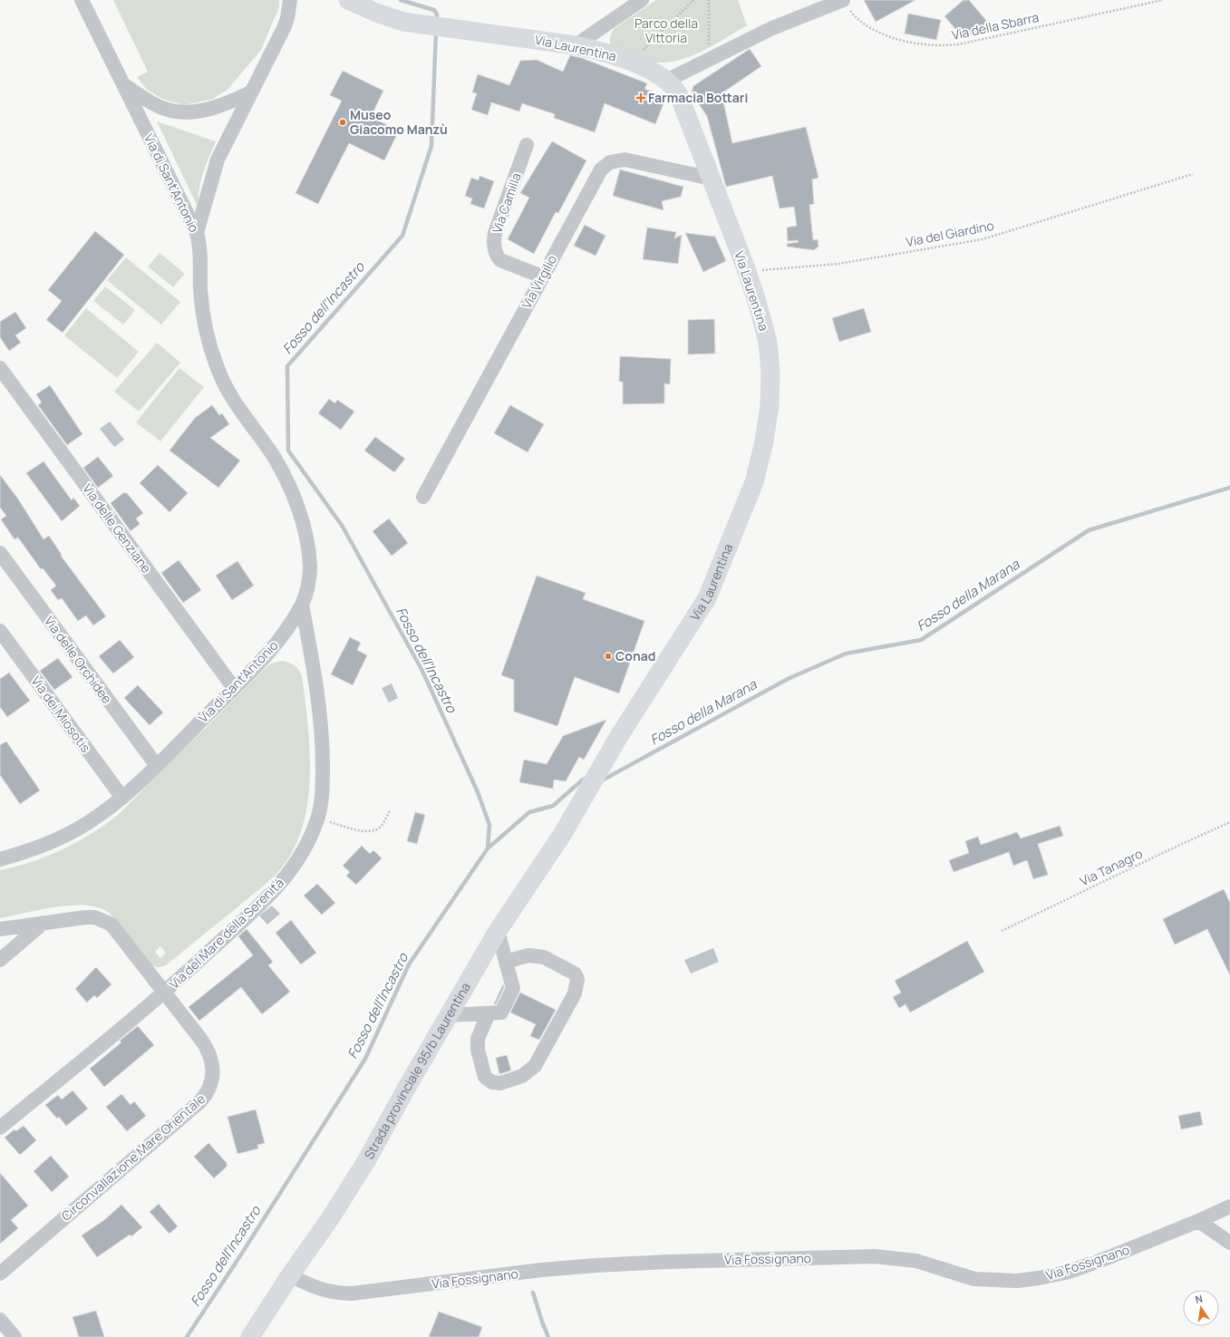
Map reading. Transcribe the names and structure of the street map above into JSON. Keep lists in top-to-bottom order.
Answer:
{
  "streets": {
    "main road": ["Via Laurentina", "Strada provinciale 95/b Laurentina"],
    "street": [
      "Via di Sant'Antonio",
      "Via Camilla",
      "Via Virgilio",
      "Via delle Genziane",
      "Via delle Orchidee",
      "Via dei Miosotis",
      "Via del Mare della Serenità",
      "Circonvallazione Mare Orientale",
      "Via Fossignano"
    ],
    "path": ["Via della Sbarra", "Via del Giardino", "Via Tanagro"]
  },
  "crossings": [
    ["Via Laurentina", "Via del Giardino"],
    ["Via Laurentina", "Via Virgilio"],
    ["Via Laurentina", "Strada provinciale 95/b Laurentina"],
    ["Via di Sant'Antonio", "Via delle Genziane"],
    ["Via di Sant'Antonio", "Via delle Orchidee"],
    ["Via di Sant'Antonio", "Via dei Miosotis"],
    ["Via di Sant'Antonio", "Via del Mare della Serenità"],
    ["Via Camilla", "Via Virgilio"],
    ["Via del Mare della Serenità", "Circonvallazione Mare Orientale"],
    ["Strada provinciale 95/b Laurentina", "Via Fossignano"]
  ],
  "water": ["Fosso dell'Incastro", "Fosso della Marana"],
  "parks": ["Parco della Vittoria"],
  "places": {
    "health": ["Farmacia Bottari"],
    "other": ["Museo Giacomo Manzù", "Conad"]
  },
  "north": "top"
}
